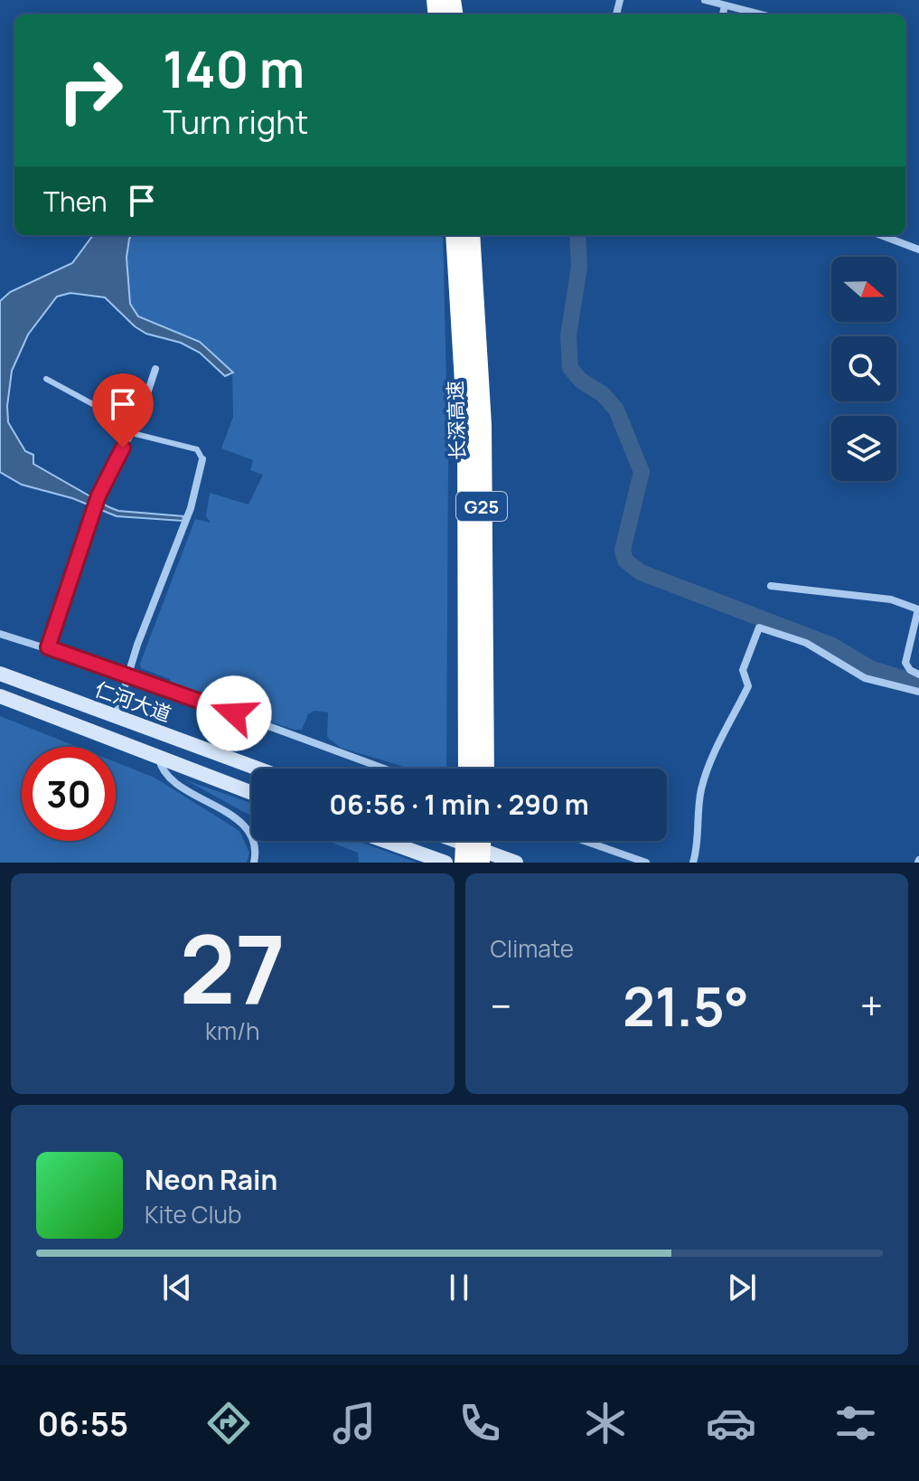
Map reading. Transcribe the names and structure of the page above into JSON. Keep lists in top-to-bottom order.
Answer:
{
  "streets": {
    "highway": ["长深高速", "G25"],
    "main road": ["仁河大道"]
  },
  "north": "right",
  "page": {
    "turn": ["140 m", "Turn right"],
    "then": "Then",
    "limit": "30",
    "trip": "06:56 · 1 min · 290 m",
    "tile": [
      ["27", "km/h"],
      "Climate"
    ],
    "heat": ["−", "21.5°", "+"],
    "song": ["Neon Rain", "Kite Club"],
    "tabs": "06:55"
  }
}
